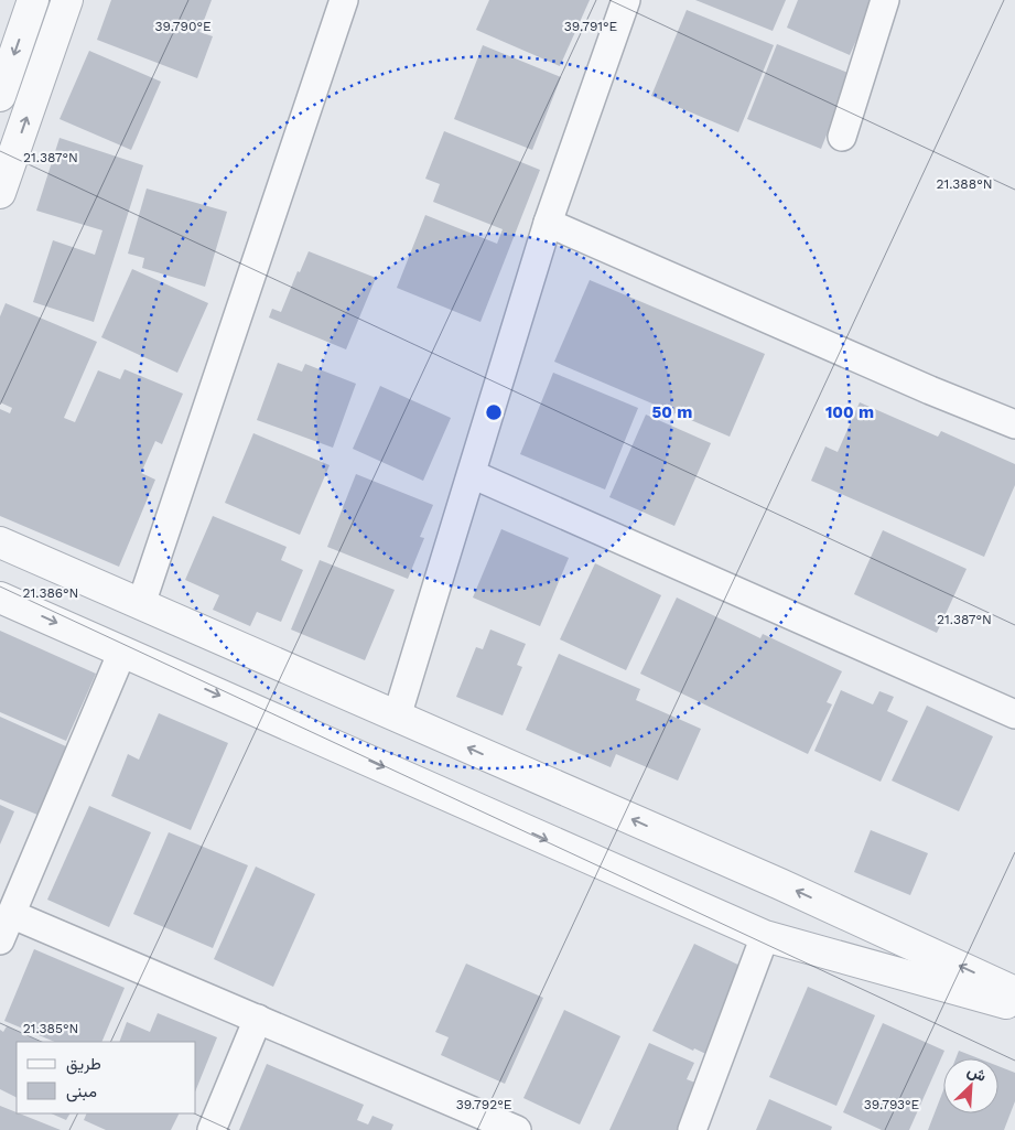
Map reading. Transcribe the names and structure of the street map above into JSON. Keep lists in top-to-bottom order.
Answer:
{
  "legend": ["طريق", "مبنى"],
  "north": "top right",
  "coordinates": [
    "39.790°E",
    "39.791°E",
    "21.387°N",
    "21.388°N",
    "21.386°N",
    "21.385°N",
    "39.792°E",
    "39.793°E"
  ],
  "rings": ["50 m", "100 m"]
}
